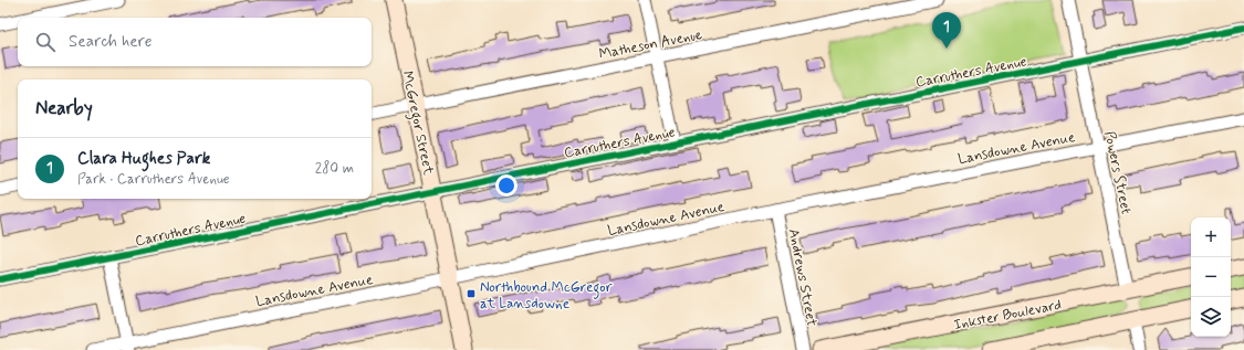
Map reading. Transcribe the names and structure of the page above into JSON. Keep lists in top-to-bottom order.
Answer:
{
  "streets": {
    "main road": ["McGregor Street", "Inkster Boulevard"],
    "street": [
      "Matheson Avenue",
      "Carruthers Avenue",
      "Lansdowne Avenue",
      "Powers Street",
      "Andrews Street"
    ]
  },
  "crossings": [
    ["Matheson Avenue", "McGregor Street"],
    ["Carruthers Avenue", "McGregor Street"],
    ["Carruthers Avenue", "Powers Street"],
    ["McGregor Street", "Lansdowne Avenue"],
    ["Lansdowne Avenue", "Powers Street"],
    ["Lansdowne Avenue", "Andrews Street"],
    ["Powers Street", "Inkster Boulevard"]
  ],
  "places": {
    "transit": ["Northbound McGregor at Lansdowne"]
  },
  "page": {
    "pins": "1",
    "search": "Search here",
    "heading": "Nearby",
    "list": [
      {
        "mark": "1",
        "name": "Clara Hughes Park",
        "note": "Park · Carruthers Avenue",
        "value": "280 m"
      }
    ],
    "map_buttons": ["+", "−"]
  }
}
